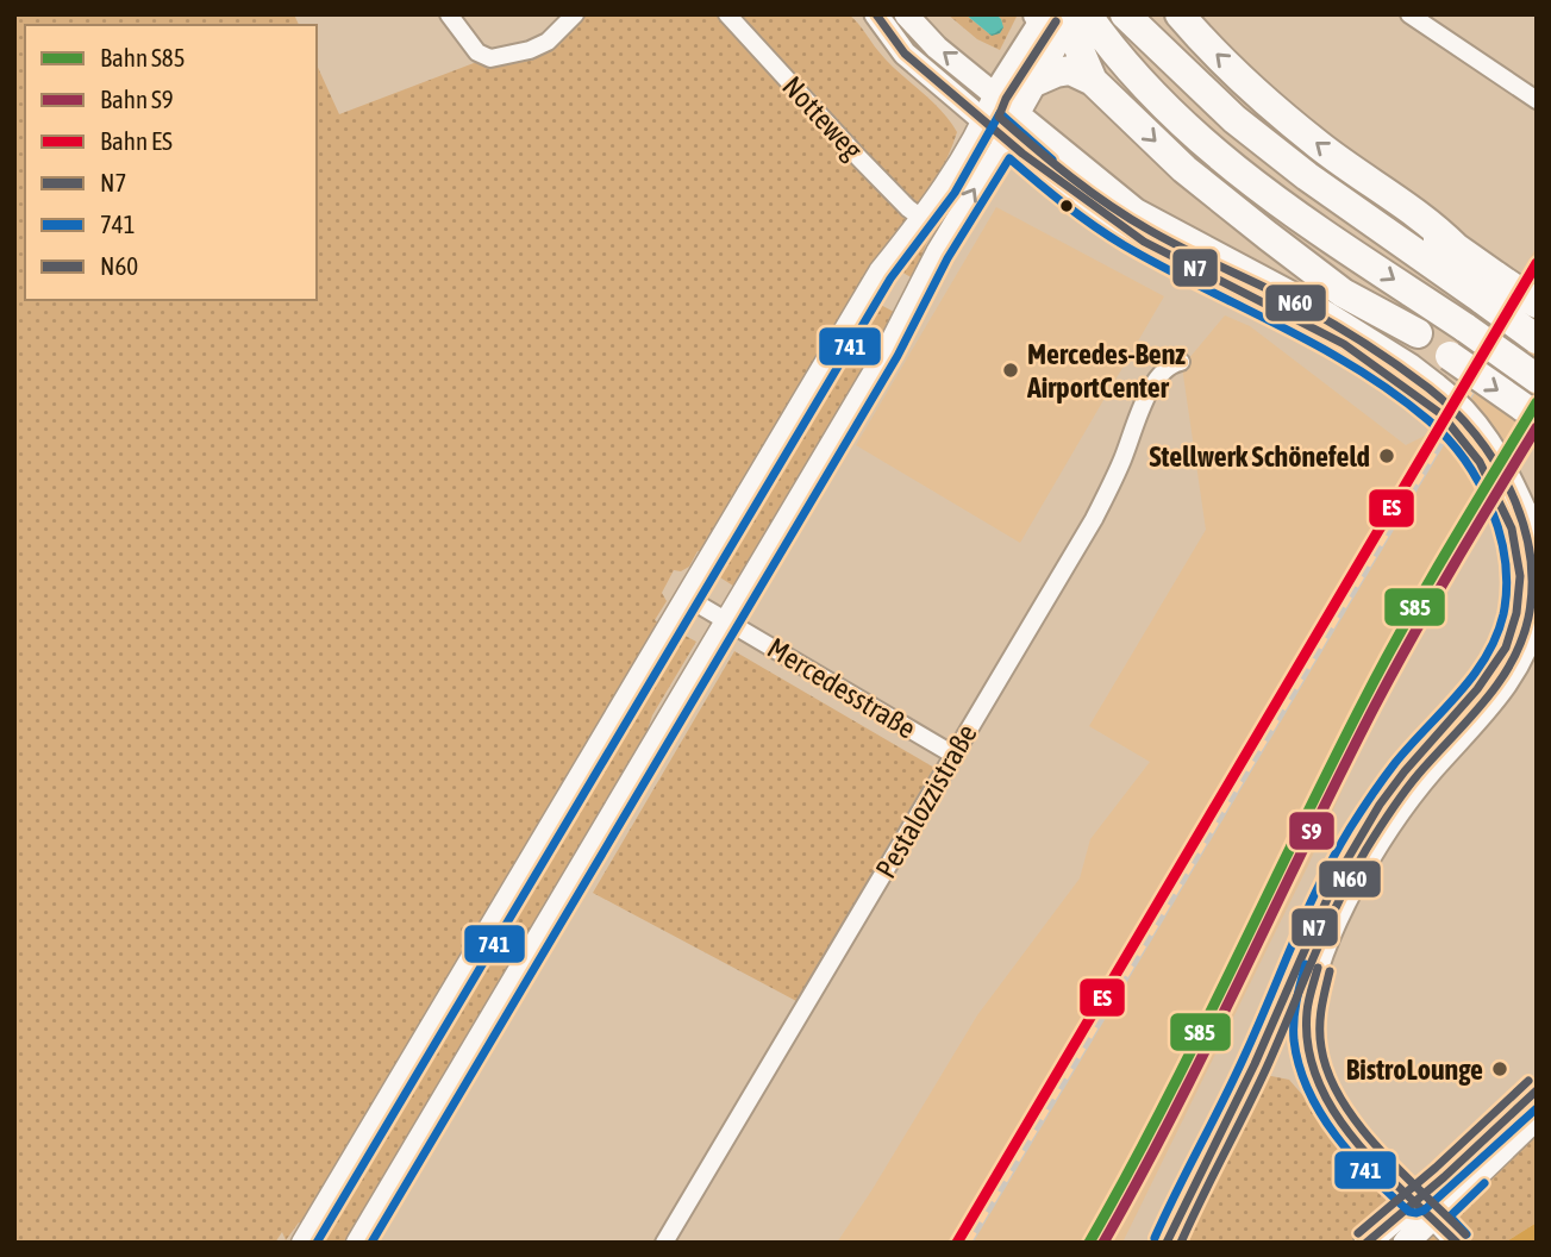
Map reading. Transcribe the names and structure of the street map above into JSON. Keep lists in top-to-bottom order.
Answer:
{
  "streets": {
    "street": ["Notteweg", "Mercedesstraße", "Pestalozzistraße"]
  },
  "crossings": [
    ["Mercedesstraße", "Pestalozzistraße"]
  ],
  "places": ["Mercedes-Benz AirportCenter", "Stellwerk Schönefeld", "BistroLounge"],
  "lines": [
    "transit line N7",
    "transit line N60",
    "transit line 741",
    "rail line ES",
    "rail line S85",
    "rail line S9"
  ],
  "legend": [
    "Bahn S85",
    "Bahn S9",
    "Bahn ES",
    "N7",
    "741",
    "N60"
  ]
}
